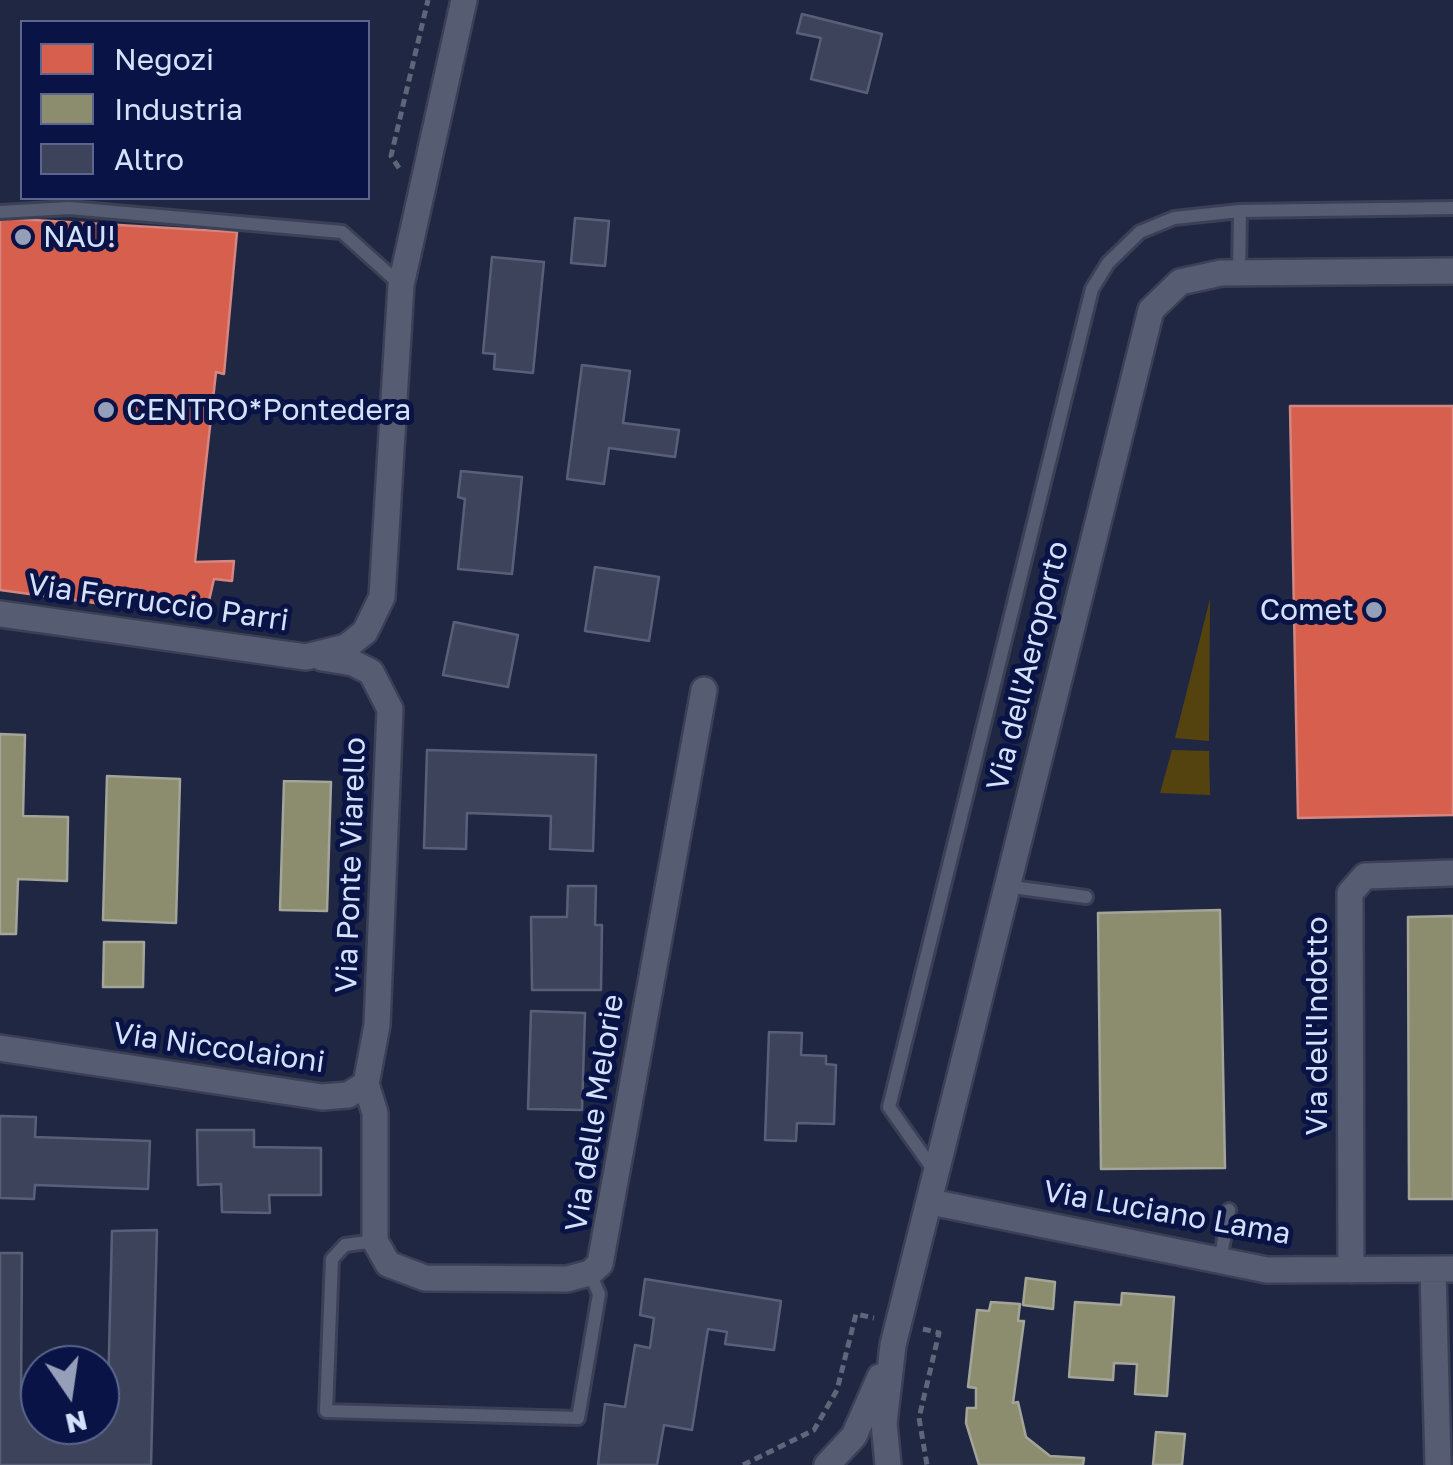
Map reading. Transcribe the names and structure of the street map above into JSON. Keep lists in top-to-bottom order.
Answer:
{
  "streets": {
    "street": [
      "Via Ferruccio Parri",
      "Via dell'Aeroporto",
      "Via Ponte Viarello",
      "Via dell'Indotto",
      "Via Niccolaioni",
      "Via delle Melorie",
      "Via Luciano Lama"
    ]
  },
  "crossings": [
    ["Via Ferruccio Parri", "Via Ponte Viarello"],
    ["Via dell'Aeroporto", "Via Luciano Lama"],
    ["Via Ponte Viarello", "Via Niccolaioni"],
    ["Via dell'Indotto", "Via Luciano Lama"]
  ],
  "places": ["NAU!", "CENTRO*Pontedera", "Comet"],
  "legend": ["Negozi", "Industria", "Altro"],
  "north": "bottom"
}
